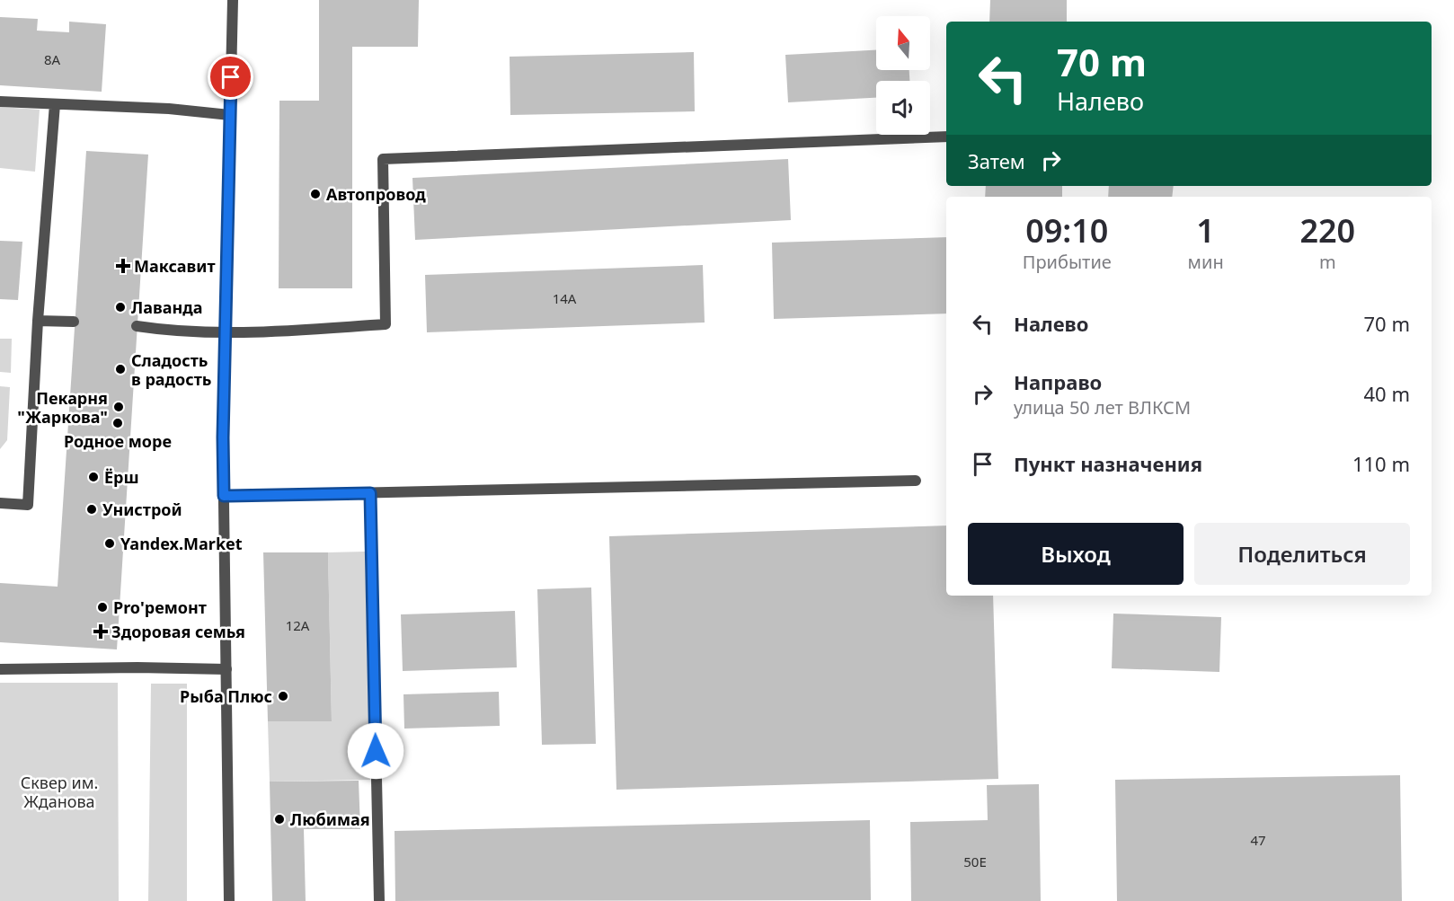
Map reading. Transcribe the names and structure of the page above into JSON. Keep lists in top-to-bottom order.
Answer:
{
  "parks": ["Сквер им. Жданова"],
  "places": {
    "other": [
      "Автопровод",
      "Лаванда",
      "Сладость в радость",
      "Пекарня \"Жаркова\"",
      "Родное море",
      "Ёрш",
      "Унистрой",
      "Yandex.Market",
      "Pro'ремонт",
      "Рыба Плюс",
      "Любимая"
    ],
    "health": ["Максавит", "Здоровая семья"]
  },
  "house_numbers": [
    "8А",
    "14А",
    "12А",
    "47",
    "50Е"
  ],
  "north": "top",
  "page": {
    "turn": ["70 m", "Налево"],
    "then": "Затем",
    "eta": [
      "09:10",
      "Прибытие",
      "1",
      "мин",
      "220",
      "m"
    ],
    "list": [
      {
        "name": "Налево",
        "value": "70 m"
      },
      {
        "name": "Направо",
        "note": "улица 50 лет ВЛКСМ",
        "value": "40 m"
      },
      {
        "name": "Пункт назначения",
        "value": "110 m"
      }
    ],
    "buttons": ["Выход", "Поделиться"]
  }
}
